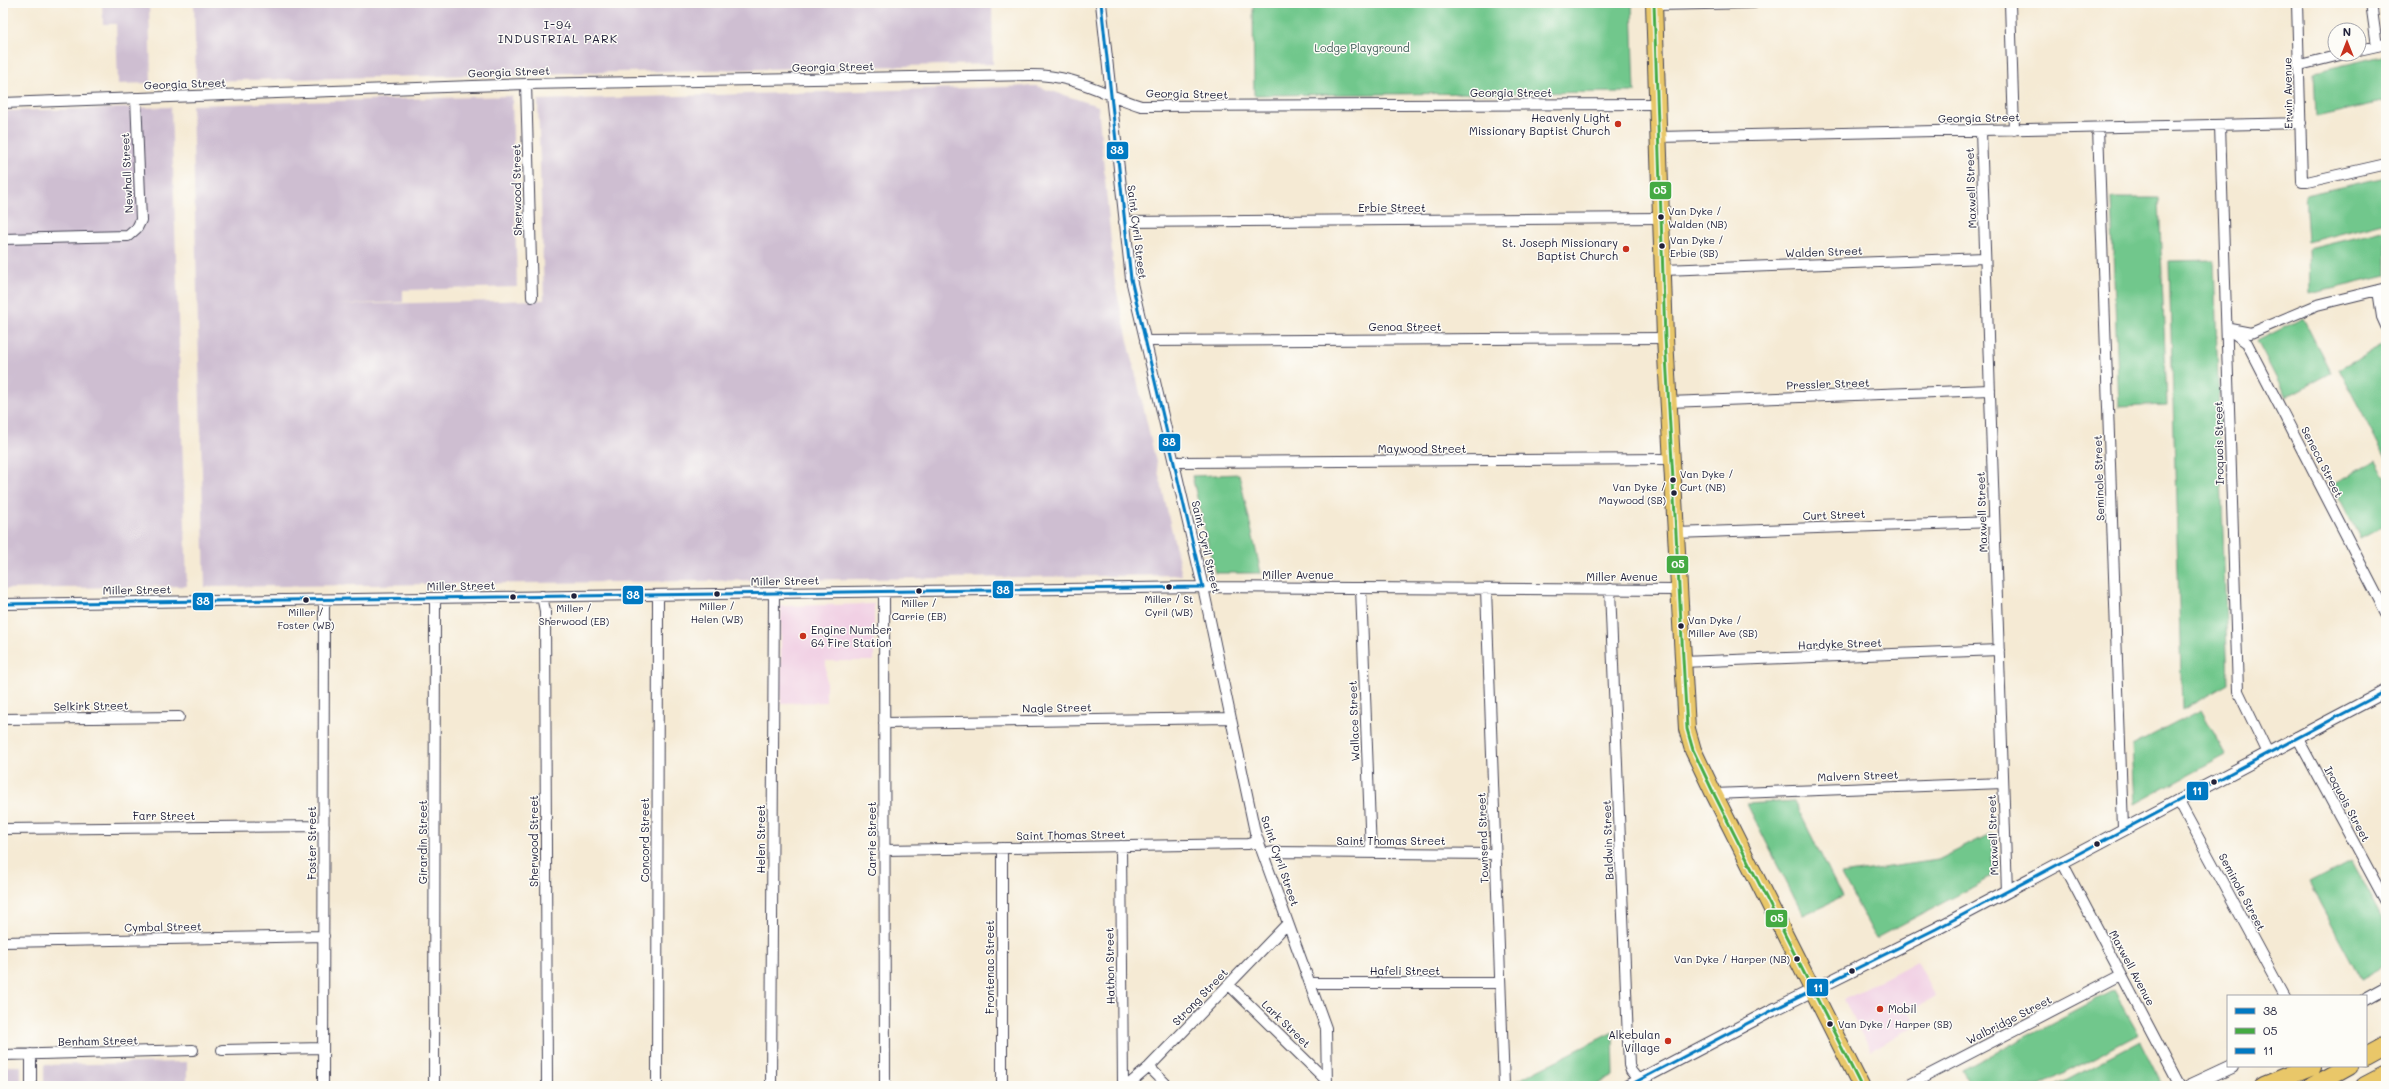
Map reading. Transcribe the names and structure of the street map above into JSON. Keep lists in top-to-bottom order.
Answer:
{
  "streets": {
    "street": [
      "Georgia Street",
      "Erwin Avenue",
      "Newhall Street",
      "Maxwell Street",
      "Sherwood Street",
      "Erbie Street",
      "Saint Cyril Street",
      "Walden Street",
      "Genoa Street",
      "Pressler Street",
      "Iroquois Street",
      "Maywood Street",
      "Seneca Street",
      "Seminole Street",
      "Curt Street",
      "Miller Avenue",
      "Miller Street",
      "Hardyke Street",
      "Selkirk Street",
      "Nagle Street",
      "Wallace Street",
      "Malvern Street",
      "Farr Street",
      "Saint Thomas Street",
      "Townsend Street",
      "Helen Street",
      "Carrie Street",
      "Concord Street",
      "Baldwin Street",
      "Girardin Street",
      "Foster Street",
      "Cymbal Street",
      "Hathon Street",
      "Frontenac Street",
      "Maxwell Avenue",
      "Hafeli Street",
      "Strong Street",
      "Walbridge Street",
      "Lark Street",
      "Benham Street"
    ]
  },
  "crossings": [
    ["Georgia Street", "Erwin Avenue"],
    ["Georgia Street", "Newhall Street"],
    ["Georgia Street", "Maxwell Street"],
    ["Georgia Street", "Sherwood Street"],
    ["Georgia Street", "Saint Cyril Street"],
    ["Georgia Street", "Iroquois Street"],
    ["Georgia Street", "Seminole Street"],
    ["Maxwell Street", "Walden Street"],
    ["Maxwell Street", "Pressler Street"],
    ["Maxwell Street", "Curt Street"],
    ["Maxwell Street", "Hardyke Street"],
    ["Maxwell Street", "Malvern Street"],
    ["Sherwood Street", "Miller Street"],
    ["Erbie Street", "Saint Cyril Street"],
    ["Saint Cyril Street", "Genoa Street"],
    ["Saint Cyril Street", "Maywood Street"],
    ["Saint Cyril Street", "Miller Avenue"],
    ["Saint Cyril Street", "Nagle Street"],
    ["Saint Cyril Street", "Saint Thomas Street"],
    ["Saint Cyril Street", "Hafeli Street"],
    ["Saint Cyril Street", "Strong Street"],
    ["Saint Cyril Street", "Lark Street"],
    ["Iroquois Street", "Seneca Street"],
    ["Miller Avenue", "Miller Street"],
    ["Miller Avenue", "Wallace Street"],
    ["Miller Avenue", "Townsend Street"],
    ["Miller Avenue", "Baldwin Street"],
    ["Miller Street", "Helen Street"],
    ["Miller Street", "Carrie Street"],
    ["Miller Street", "Concord Street"],
    ["Miller Street", "Girardin Street"],
    ["Miller Street", "Foster Street"],
    ["Nagle Street", "Carrie Street"],
    ["Wallace Street", "Saint Thomas Street"],
    ["Farr Street", "Foster Street"],
    ["Saint Thomas Street", "Townsend Street"],
    ["Saint Thomas Street", "Carrie Street"],
    ["Saint Thomas Street", "Hathon Street"],
    ["Saint Thomas Street", "Frontenac Street"],
    ["Townsend Street", "Hafeli Street"],
    ["Foster Street", "Cymbal Street"],
    ["Maxwell Avenue", "Walbridge Street"],
    ["Strong Street", "Lark Street"]
  ],
  "districts": ["I-94 INDUSTRIAL PARK"],
  "parks": ["Lodge Playground"],
  "places": [
    "Heavenly Light Missionary Baptist Church",
    "Van Dyke / Walden (NB)",
    "Van Dyke / Erbie (SB)",
    "St. Joseph Missionary Baptist Church",
    "Van Dyke / Curt (NB)",
    "Van Dyke / Maywood (SB)",
    "Miller / St Cyril (WB)",
    "Miller / Carrie (EB)",
    "Miller / Helen (WB)",
    "Miller / Sherwood (EB)",
    "Miller / Foster (WB)",
    "Van Dyke / Miller Ave (SB)",
    "Engine Number 64 Fire Station",
    "Van Dyke / Harper (NB)",
    "Mobil",
    "Van Dyke / Harper (SB)",
    "Alkebulan Village"
  ],
  "lines": ["transit line 38", "transit line 05", "transit line 11"],
  "legend": ["38", "05", "11"],
  "north": "top"
}
